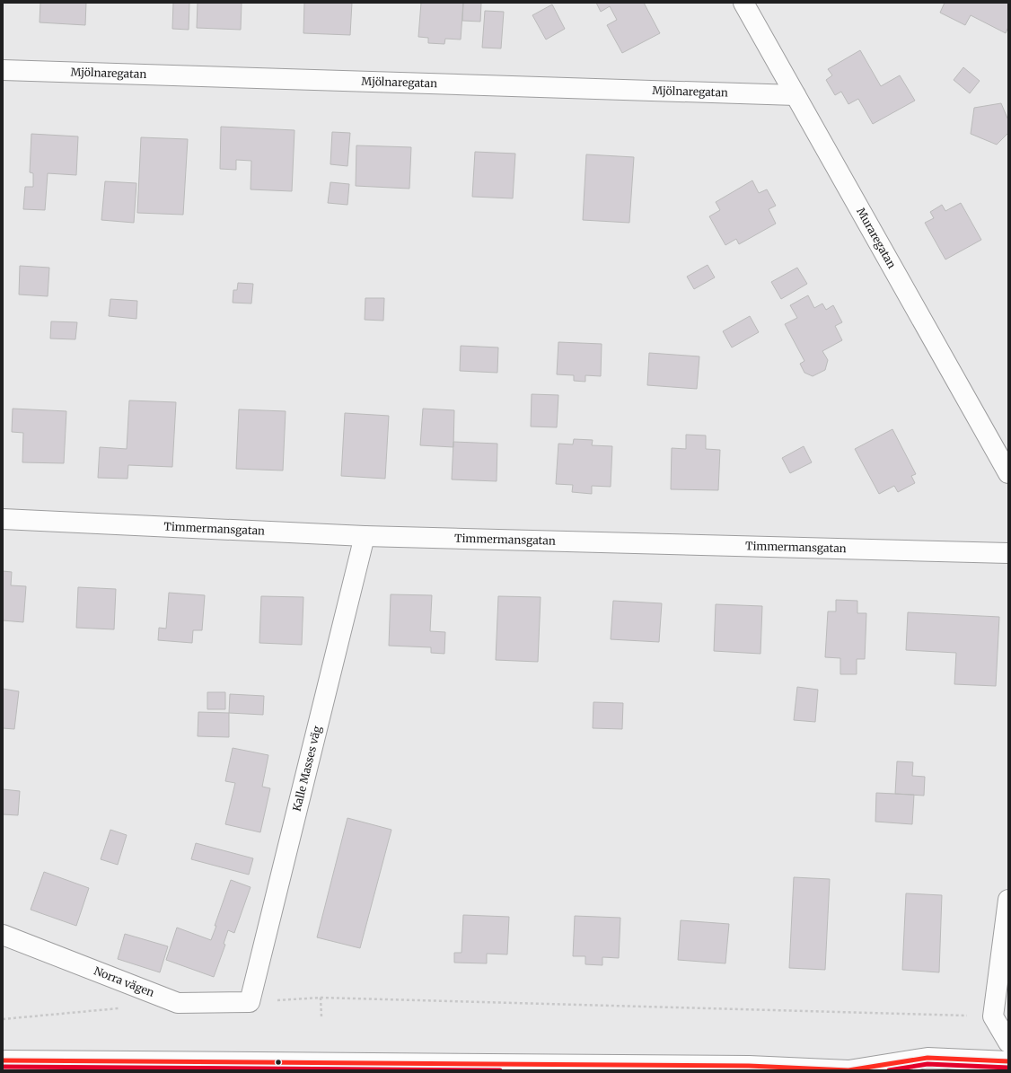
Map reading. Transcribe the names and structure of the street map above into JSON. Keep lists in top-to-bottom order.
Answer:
{
  "streets": {
    "street": [
      "Mjölnaregatan",
      "Muraregatan",
      "Timmermansgatan",
      "Kalle Masses väg",
      "Norra vägen"
    ]
  },
  "crossings": [
    ["Mjölnaregatan", "Muraregatan"],
    ["Timmermansgatan", "Kalle Masses väg"],
    ["Kalle Masses väg", "Norra vägen"]
  ]
}
